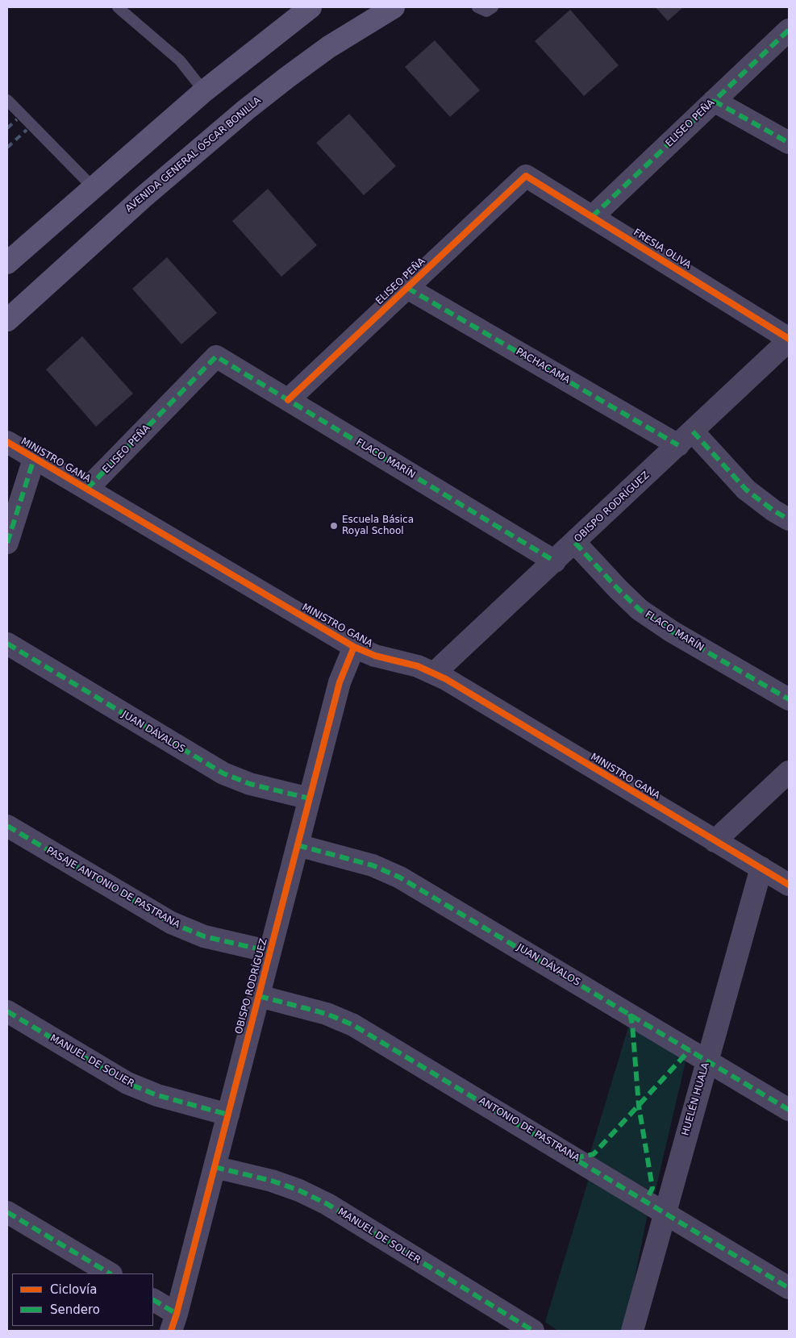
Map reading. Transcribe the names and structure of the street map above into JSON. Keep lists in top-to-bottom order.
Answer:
{
  "streets": {
    "main road": ["AVENIDA GENERAL ÓSCAR BONILLA"],
    "street": [
      "ELISEO PEÑA",
      "FRESIA OLIVA",
      "PACHACAMA",
      "FLACO MARÍN",
      "MINISTRO GANA",
      "OBISPO RODRÍGUEZ",
      "JUAN DÁVALOS",
      "PASAJE ANTONIO DE PASTRANA",
      "MANUEL DE SOLIER",
      "HUELÉN HUALA",
      "ANTONIO DE PASTRANA"
    ]
  },
  "crossings": [
    ["ELISEO PEÑA", "FRESIA OLIVA"],
    ["ELISEO PEÑA", "PACHACAMA"],
    ["ELISEO PEÑA", "FLACO MARÍN"],
    ["ELISEO PEÑA", "MINISTRO GANA"],
    ["FRESIA OLIVA", "OBISPO RODRÍGUEZ"],
    ["PACHACAMA", "OBISPO RODRÍGUEZ"],
    ["FLACO MARÍN", "OBISPO RODRÍGUEZ"],
    ["MINISTRO GANA", "OBISPO RODRÍGUEZ"],
    ["MINISTRO GANA", "HUELÉN HUALA"],
    ["OBISPO RODRÍGUEZ", "JUAN DÁVALOS"],
    ["OBISPO RODRÍGUEZ", "PASAJE ANTONIO DE PASTRANA"],
    ["OBISPO RODRÍGUEZ", "MANUEL DE SOLIER"],
    ["OBISPO RODRÍGUEZ", "ANTONIO DE PASTRANA"],
    ["JUAN DÁVALOS", "HUELÉN HUALA"],
    ["HUELÉN HUALA", "ANTONIO DE PASTRANA"]
  ],
  "places": ["Escuela Básica Royal School"],
  "legend": ["Ciclovía", "Sendero"]
}
